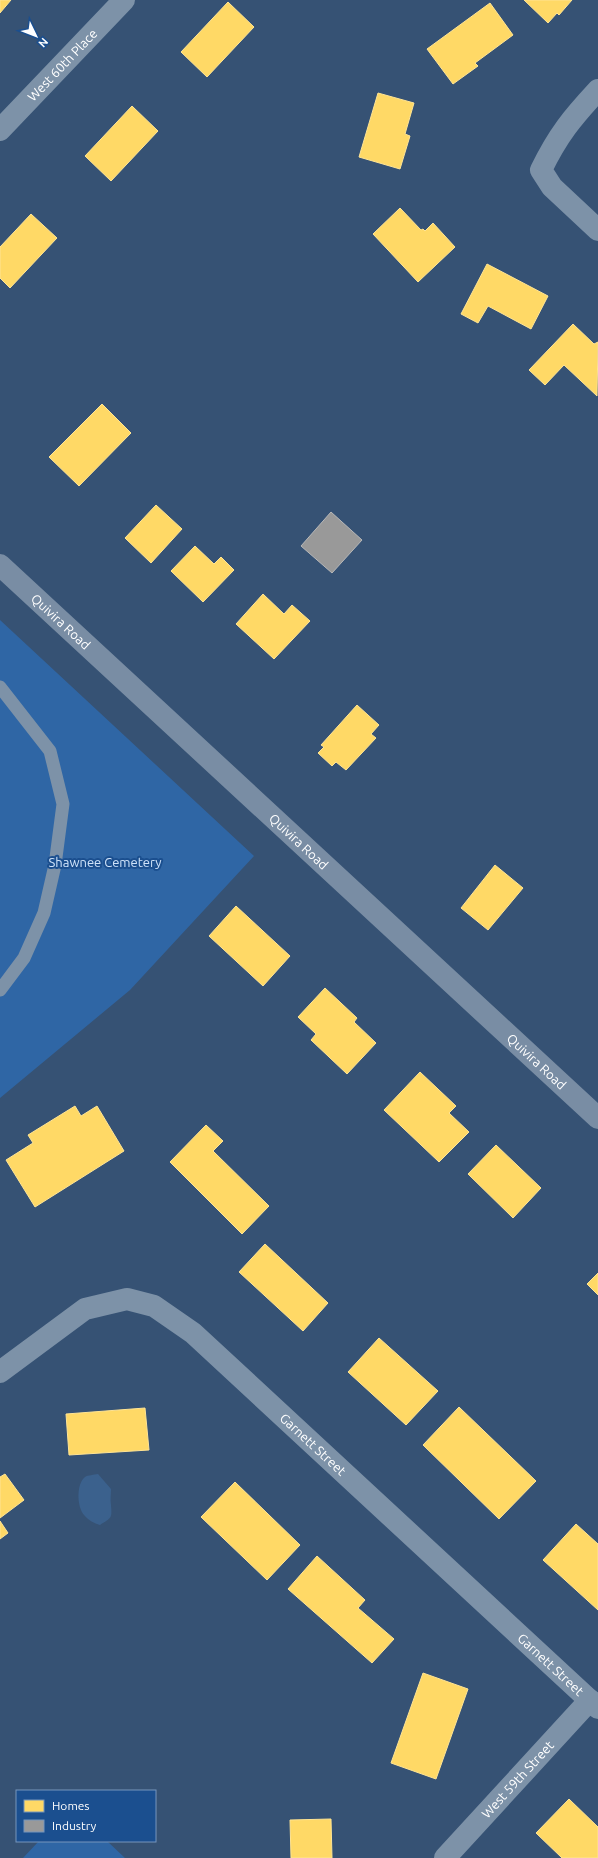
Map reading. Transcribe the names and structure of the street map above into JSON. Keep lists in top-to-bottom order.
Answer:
{
  "streets": {
    "main road": ["Quivira Road"],
    "street": ["West 60th Place", "Garnett Street", "West 59th Street"]
  },
  "crossings": [
    ["Garnett Street", "West 59th Street"]
  ],
  "parks": ["Shawnee Cemetery"],
  "legend": ["Homes", "Industry"],
  "north": "bottom right"
}
